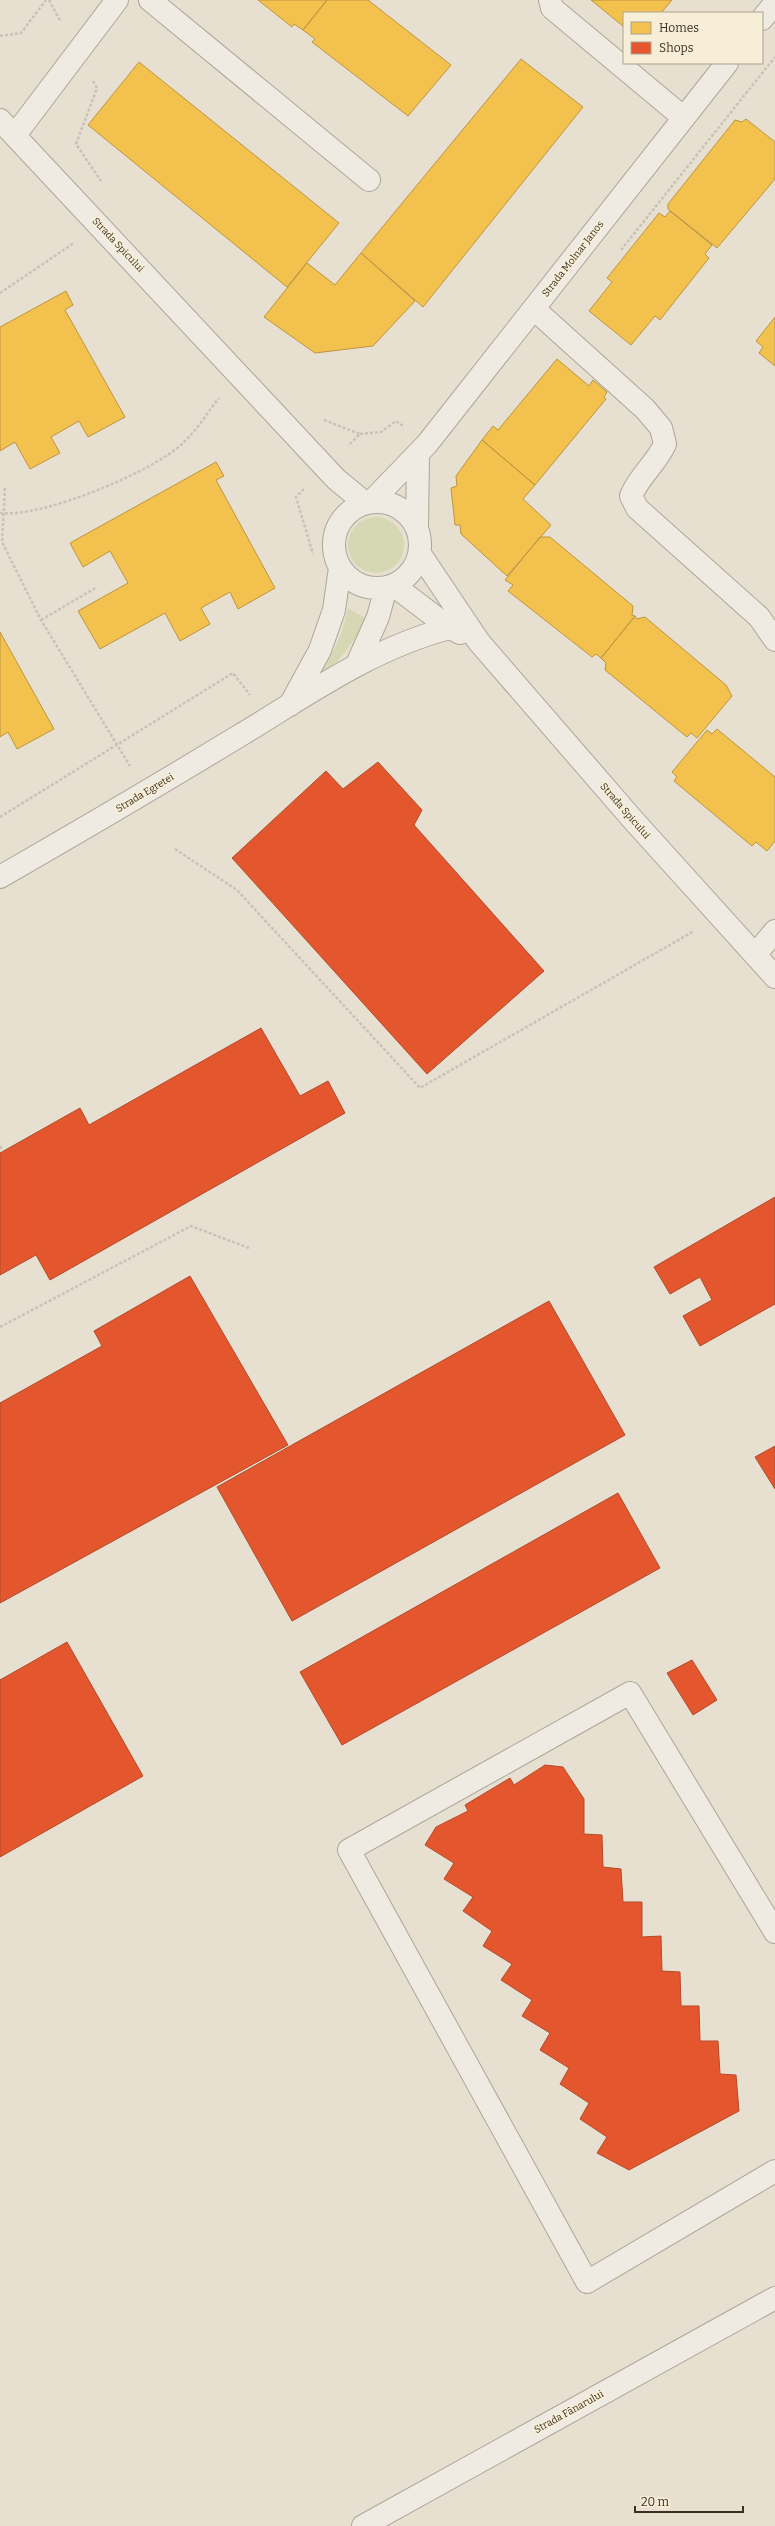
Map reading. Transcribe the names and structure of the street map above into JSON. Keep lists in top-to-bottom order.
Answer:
{
  "streets": {
    "street": [
      "Strada Spicului",
      "Strada Molnar Janos",
      "Strada Egretei",
      "Strada Fânarului"
    ]
  },
  "crossings": [
    ["Strada Spicului", "Strada Molnar Janos"]
  ],
  "legend": ["Homes", "Shops"],
  "scale_bar": "20 m"
}
